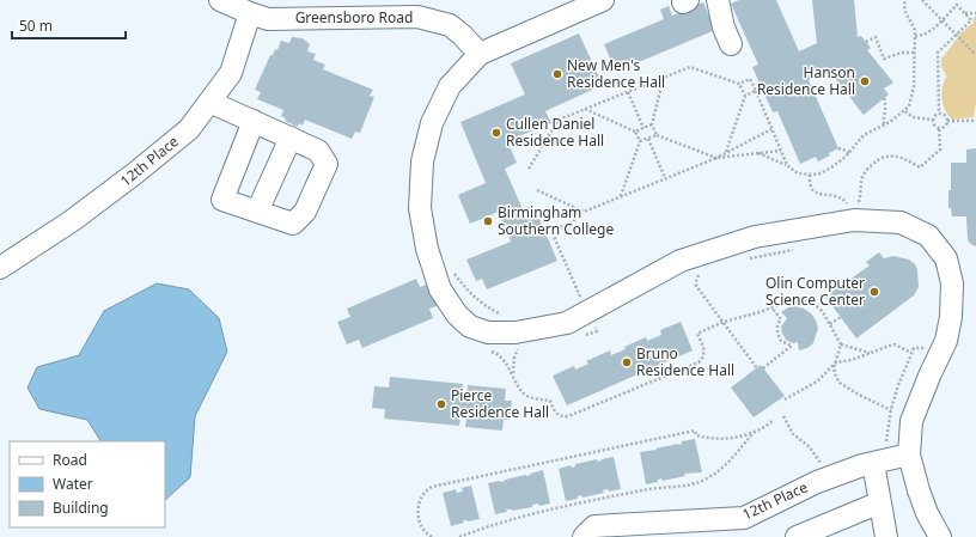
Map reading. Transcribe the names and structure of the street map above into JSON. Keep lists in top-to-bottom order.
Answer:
{
  "streets": {
    "street": ["Greensboro Road", "12th Place"]
  },
  "crossings": [
    ["Greensboro Road", "12th Place"]
  ],
  "places": [
    "New Men's Residence Hall",
    "Hanson Residence Hall",
    "Cullen Daniel Residence Hall",
    "Birmingham Southern College",
    "Olin Computer Science Center",
    "Bruno Residence Hall",
    "Pierce Residence Hall"
  ],
  "legend": ["Road", "Water", "Building"],
  "scale_bar": "50 m"
}
